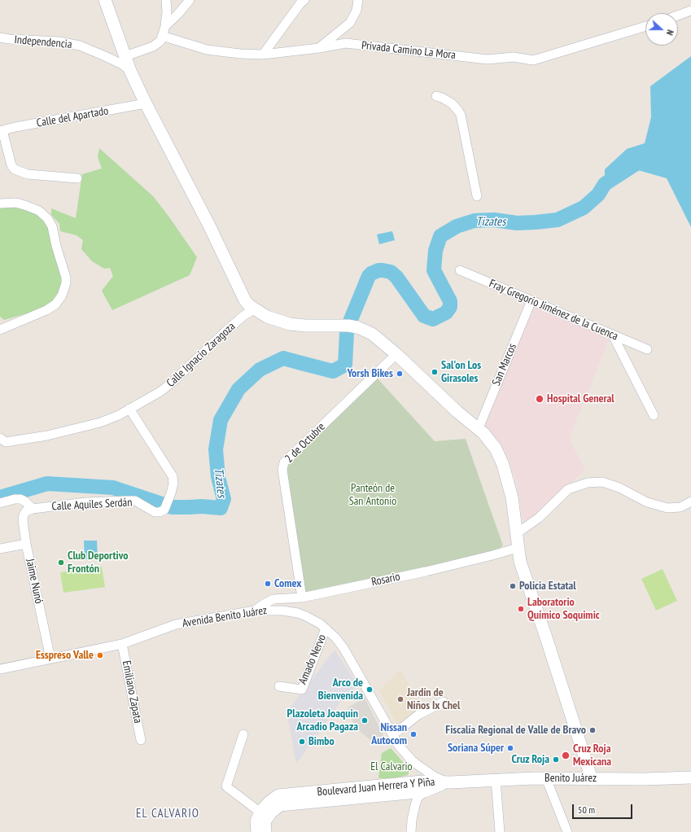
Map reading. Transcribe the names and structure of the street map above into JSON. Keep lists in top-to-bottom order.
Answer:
{
  "streets": {
    "main road": ["Benito Juárez", "Boulevard Juan Herrera Y Piña"],
    "street": [
      "Independencia",
      "Privada Camino La Mora",
      "Calle del Apartado",
      "Fray Gregorio Jiménez de la Cuenca",
      "Calle Ignacio Zaragoza",
      "San Marcos",
      "2 de Octubre",
      "Calle Aquiles Serdán",
      "Rosario",
      "Jaime Nunó",
      "Avenida Benito Juárez",
      "Amado Nervo",
      "Emiliano Zapata"
    ]
  },
  "crossings": [
    ["Fray Gregorio Jiménez de la Cuenca", "San Marcos"],
    ["Calle Ignacio Zaragoza", "Calle Aquiles Serdán"],
    ["2 de Octubre", "Rosario"],
    ["Calle Aquiles Serdán", "Jaime Nunó"],
    ["Rosario", "Avenida Benito Juárez"],
    ["Jaime Nunó", "Avenida Benito Juárez"],
    ["Avenida Benito Juárez", "Amado Nervo"],
    ["Avenida Benito Juárez", "Emiliano Zapata"],
    ["Avenida Benito Juárez", "Benito Juárez"],
    ["Avenida Benito Juárez", "Boulevard Juan Herrera Y Piña"],
    ["Benito Juárez", "Boulevard Juan Herrera Y Piña"]
  ],
  "districts": ["EL CALVARIO"],
  "water": ["Tizates"],
  "parks": ["Panteón de San Antonio", "El Calvario"],
  "places": [
    "Sal'on Los Girasoles",
    "Yorsh Bikes",
    "Hospital General",
    "Club Deportivo Frontón",
    "Comex",
    "Policia Estatal",
    "Laboratorio Químico Soquimic",
    "Esspreso Valle",
    "Arco de Bienvenida",
    "Jardín de Niños Ix Chel",
    "Plazoleta Joaquin Arcadio Pagaza",
    "Fiscalía Regional de Valle de Bravo",
    "Nissan Autocom",
    "Bimbo",
    "Soriana Súper",
    "Cruz Roja Mexicana",
    "Cruz Roja"
  ],
  "scale_bar": "50 m",
  "north": "right"
}
